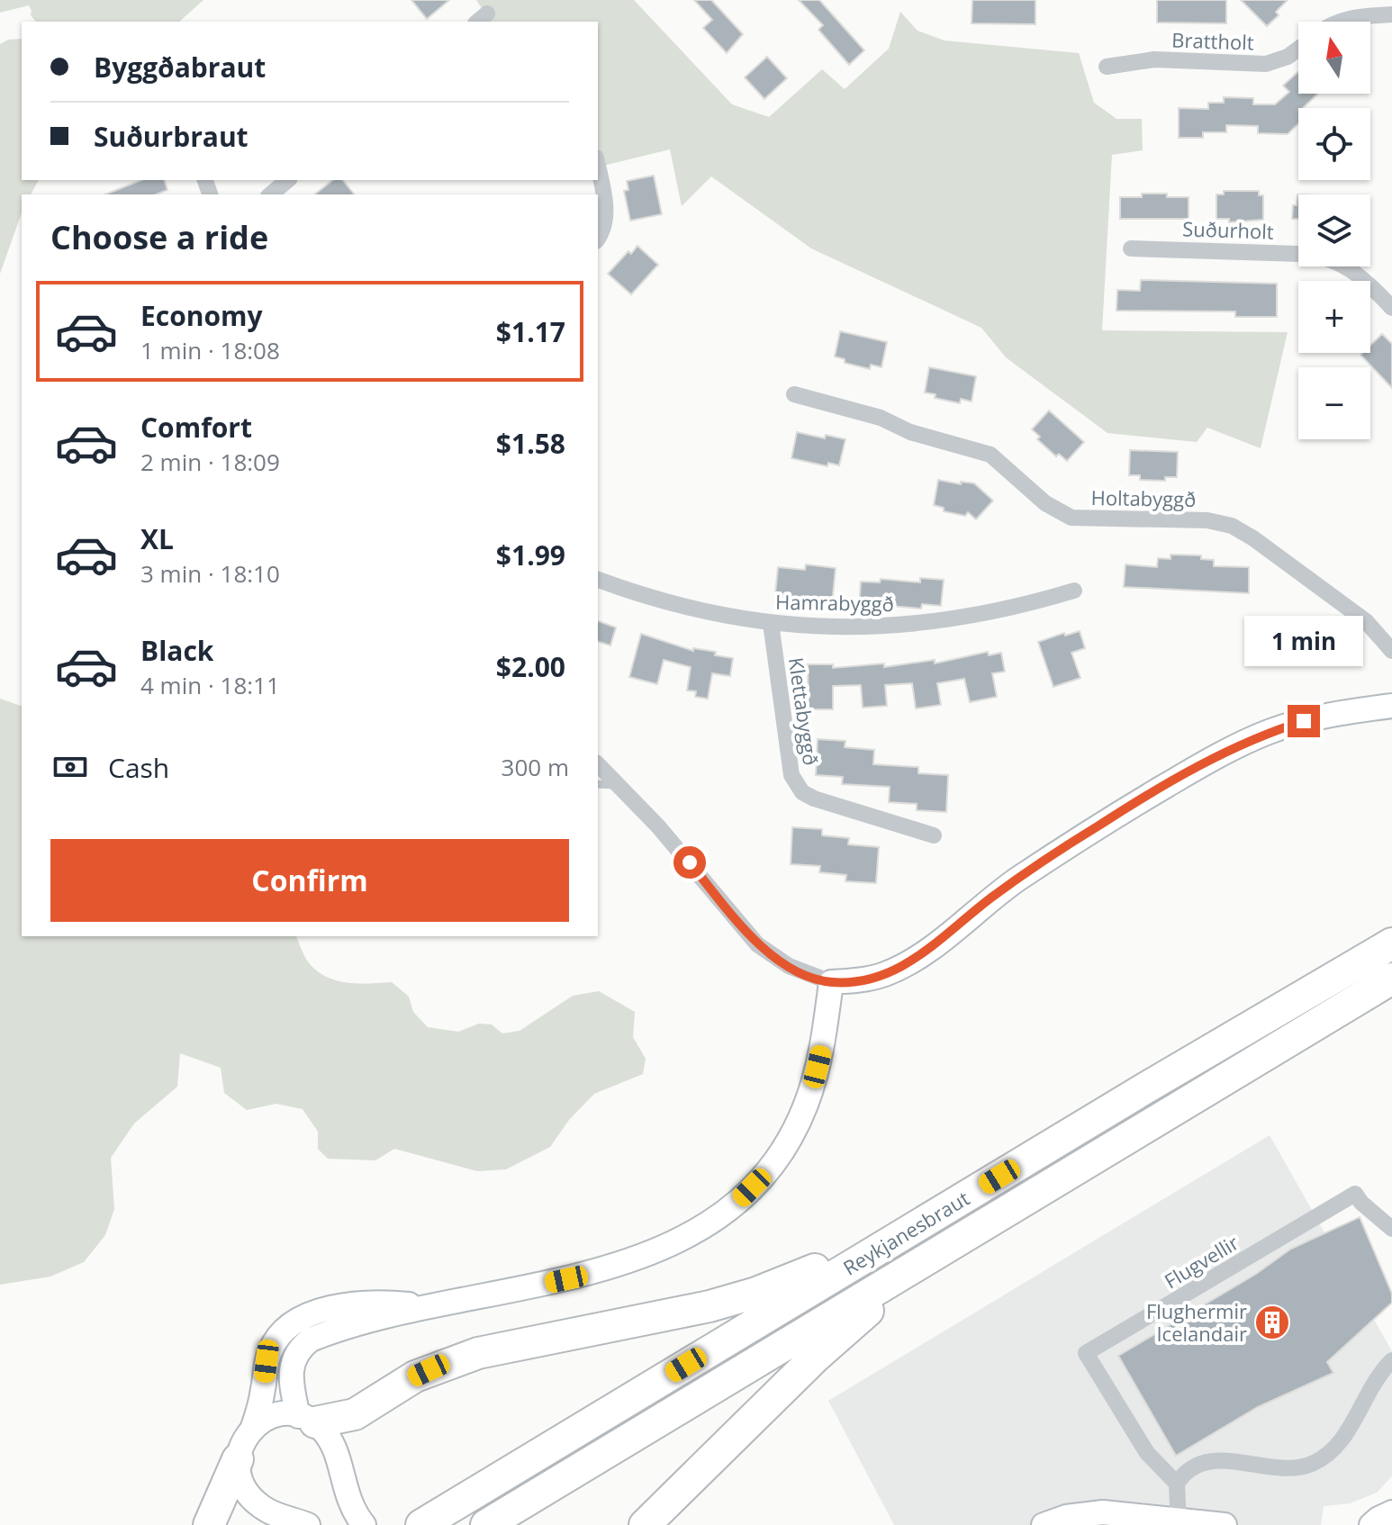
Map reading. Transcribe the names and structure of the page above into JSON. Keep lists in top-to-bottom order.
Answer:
{
  "streets": {
    "highway": ["Reykjanesbraut"],
    "street": [
      "Brattholt",
      "Suðurholt",
      "Holtabyggð",
      "Hamrabyggð",
      "Klettabyggð",
      "Flugvellir"
    ]
  },
  "crossings": [
    ["Hamrabyggð", "Klettabyggð"]
  ],
  "places": {
    "building": ["Flughermir Icelandair"]
  },
  "north": "top",
  "page": {
    "map_buttons": ["+", "−"],
    "banner": ["Byggðabraut", "Suðurbraut"],
    "heading": "Choose a ride",
    "list": [
      {
        "name": "Economy",
        "note": "1 min · 18:08",
        "value": "$1.17"
      },
      {
        "name": "Comfort",
        "note": "2 min · 18:09",
        "value": "$1.58"
      },
      {
        "name": "XL",
        "note": "3 min · 18:10",
        "value": "$1.99"
      },
      {
        "name": "Black",
        "note": "4 min · 18:11",
        "value": "$2.00"
      }
    ],
    "bubble": "1 min",
    "pay": ["Cash", "300 m"],
    "buttons": "Confirm"
  }
}
